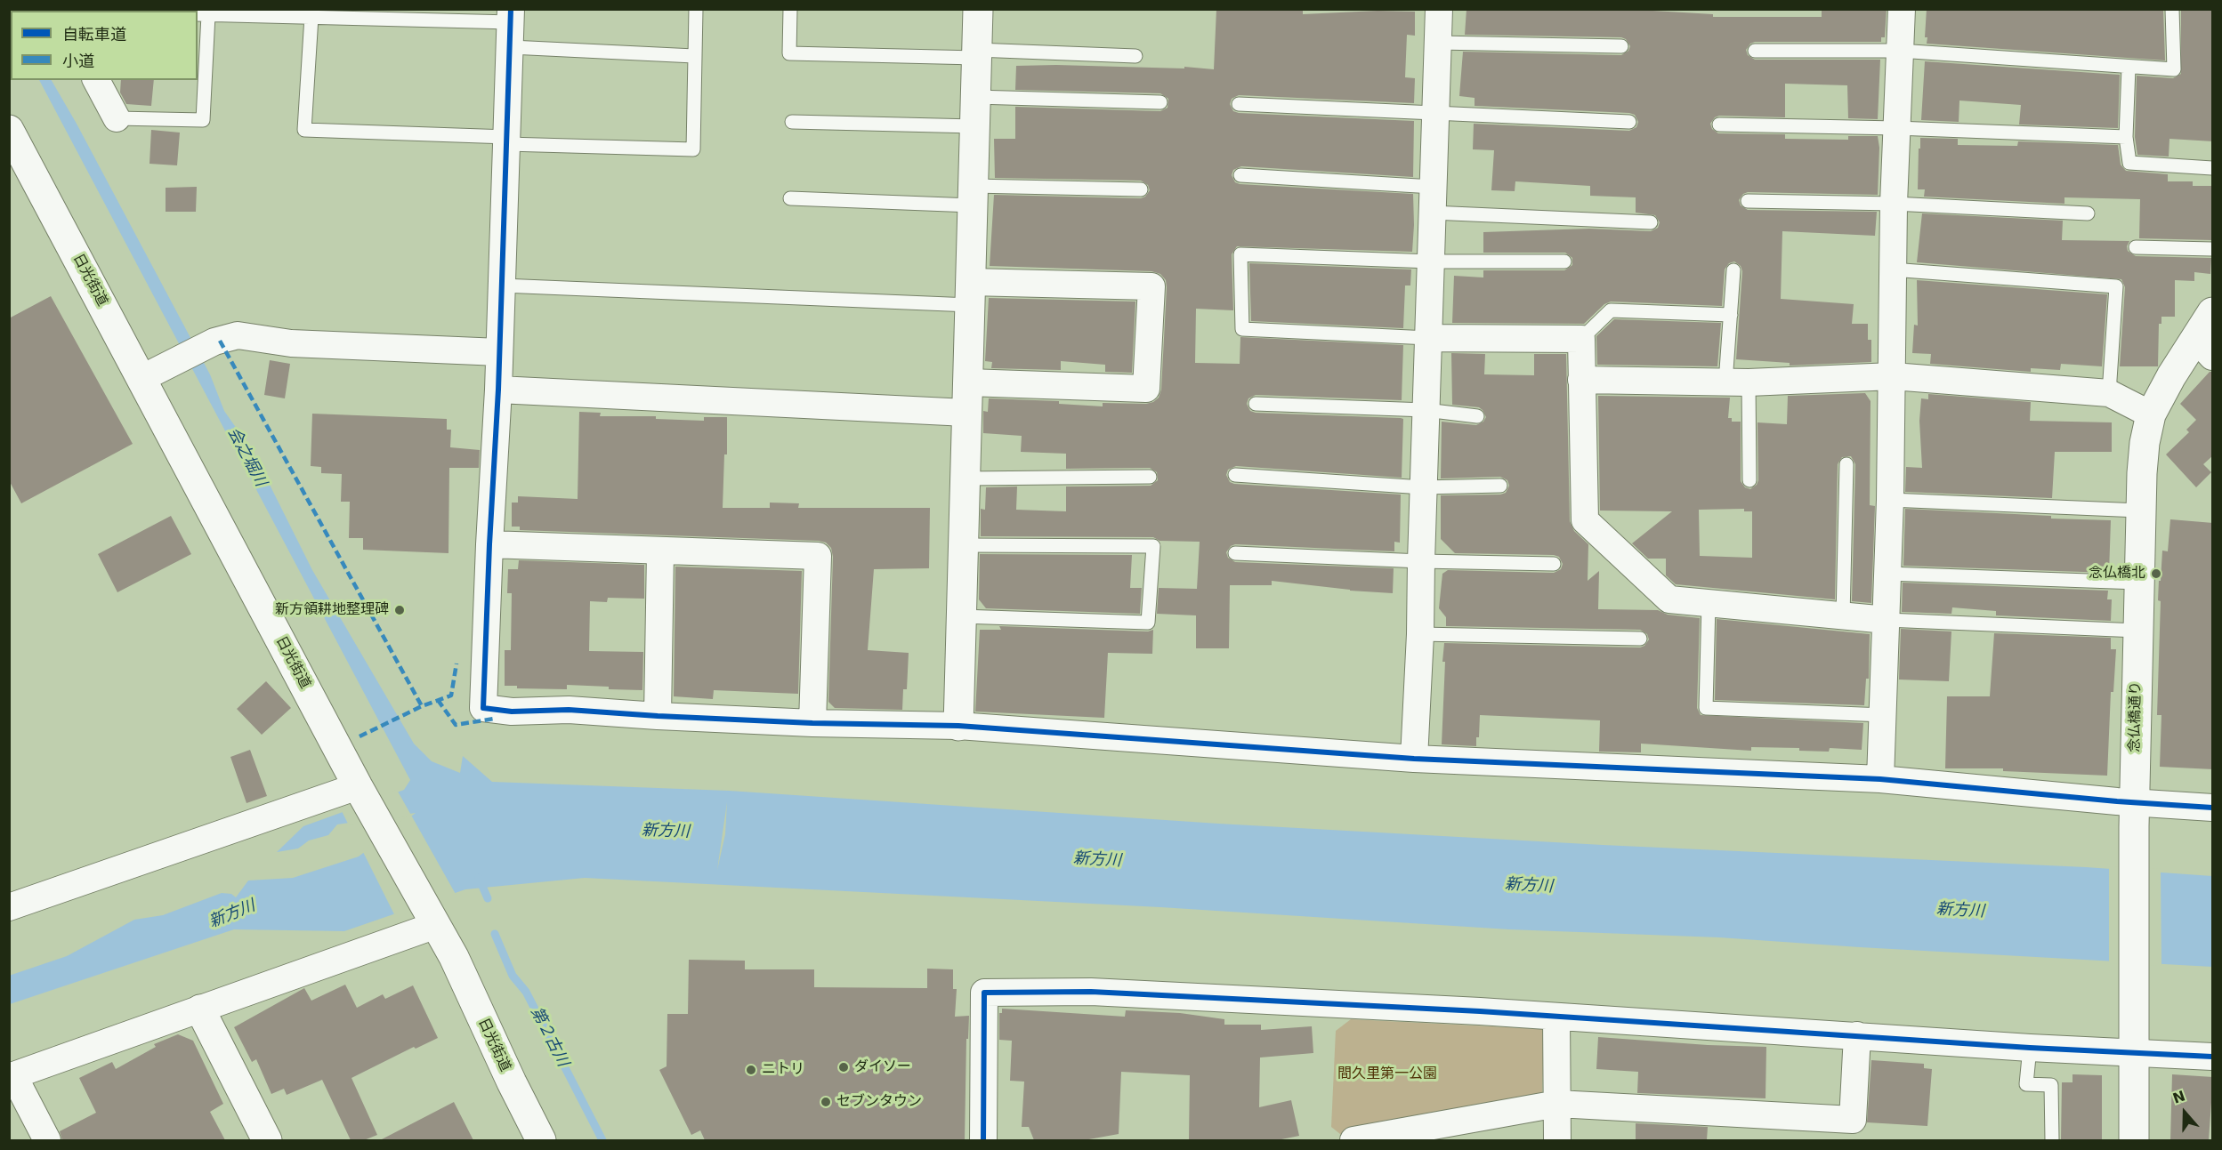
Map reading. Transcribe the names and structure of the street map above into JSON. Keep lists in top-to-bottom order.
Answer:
{
  "streets": {
    "main road": ["日光街道", "念仏橋通り"]
  },
  "water": ["会之堀川", "新方川", "第２古川"],
  "parks": ["間久里第一公園"],
  "places": [
    "念仏橋北",
    "新方領耕地整理碑",
    "ダイソー",
    "ニトリ",
    "セブンタウン"
  ],
  "legend": ["自転車道", "小道"],
  "north": "top"
}
